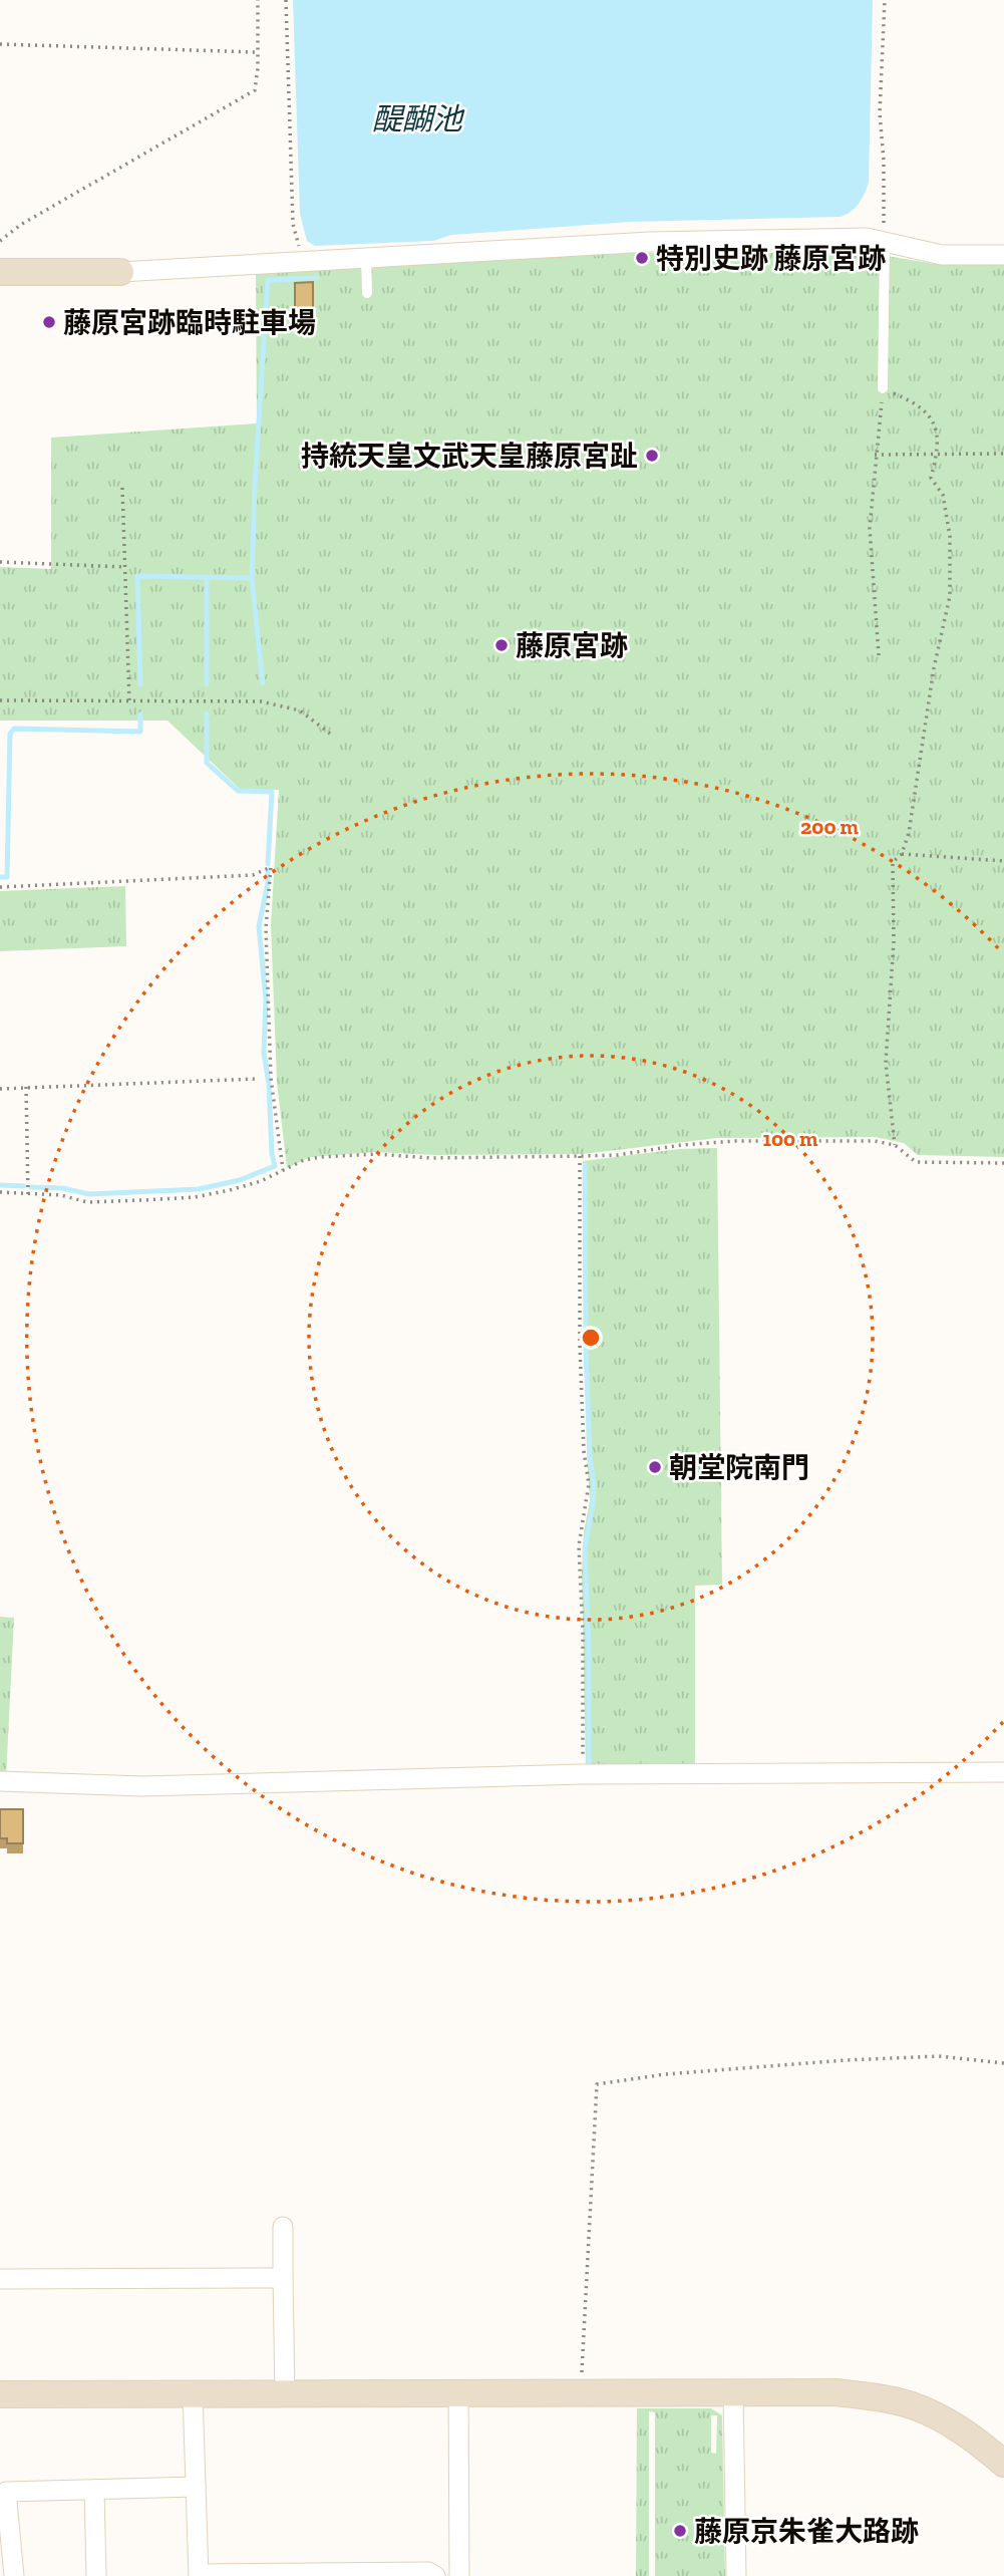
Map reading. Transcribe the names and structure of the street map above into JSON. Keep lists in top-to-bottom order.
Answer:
{
  "water": ["醍醐池"],
  "places": [
    "特別史跡 藤原宮跡",
    "藤原宮跡臨時駐車場",
    "持統天皇文武天皇藤原宮趾",
    "藤原宮跡",
    "朝堂院南門",
    "藤原京朱雀大路跡"
  ],
  "rings": ["200 m", "100 m"]
}
